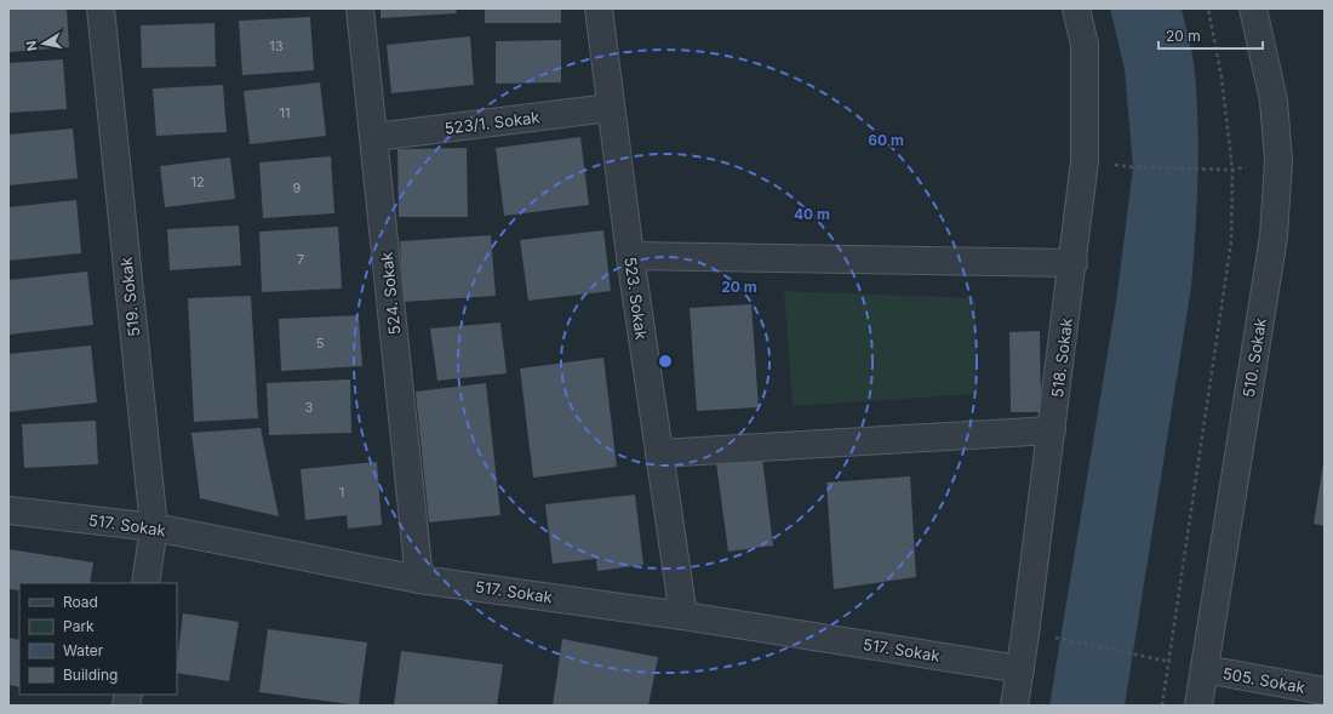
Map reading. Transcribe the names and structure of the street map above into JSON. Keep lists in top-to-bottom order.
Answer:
{
  "streets": {
    "street": [
      "523/1. Sokak",
      "524. Sokak",
      "519. Sokak",
      "523. Sokak",
      "518. Sokak",
      "510. Sokak",
      "517. Sokak",
      "505. Sokak"
    ]
  },
  "crossings": [
    ["523/1. Sokak", "524. Sokak"],
    ["523/1. Sokak", "523. Sokak"],
    ["524. Sokak", "517. Sokak"],
    ["519. Sokak", "517. Sokak"],
    ["523. Sokak", "517. Sokak"],
    ["518. Sokak", "517. Sokak"],
    ["510. Sokak", "505. Sokak"]
  ],
  "house_numbers": [
    "13",
    "11",
    "12",
    "9",
    "7",
    "5",
    "3",
    "1"
  ],
  "legend": [
    "Road",
    "Park",
    "Water",
    "Building"
  ],
  "scale_bar": "20 m",
  "north": "left",
  "rings": ["60 m", "40 m", "20 m"]
}
